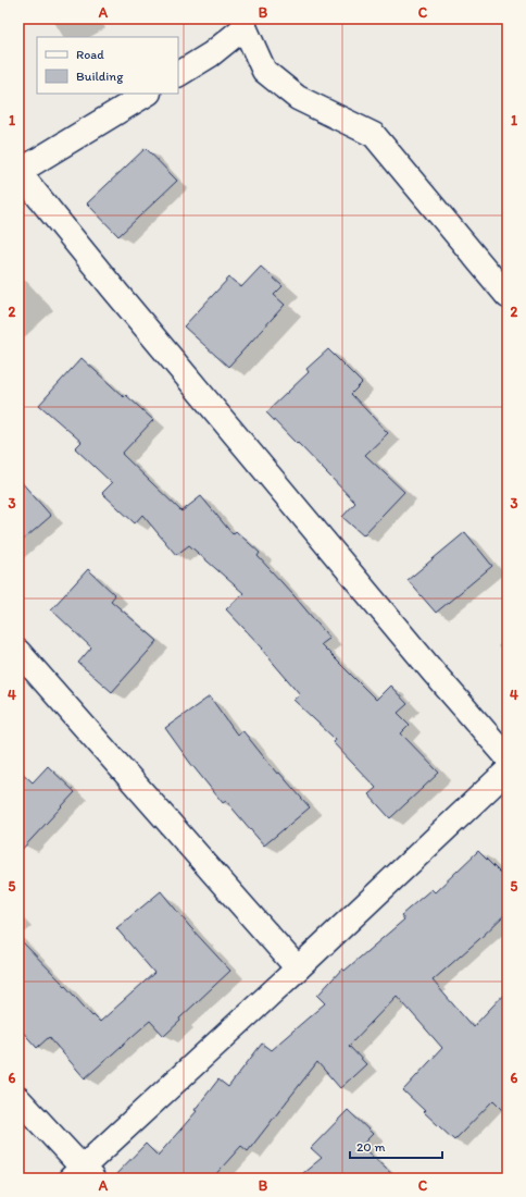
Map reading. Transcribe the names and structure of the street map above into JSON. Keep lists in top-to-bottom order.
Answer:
{
  "legend": ["Road", "Building"],
  "scale_bar": "20 m",
  "grid": {
    "columns": ["A", "B", "C"],
    "rows": [
      "1",
      "2",
      "3",
      "4",
      "5",
      "6"
    ]
  }
}
